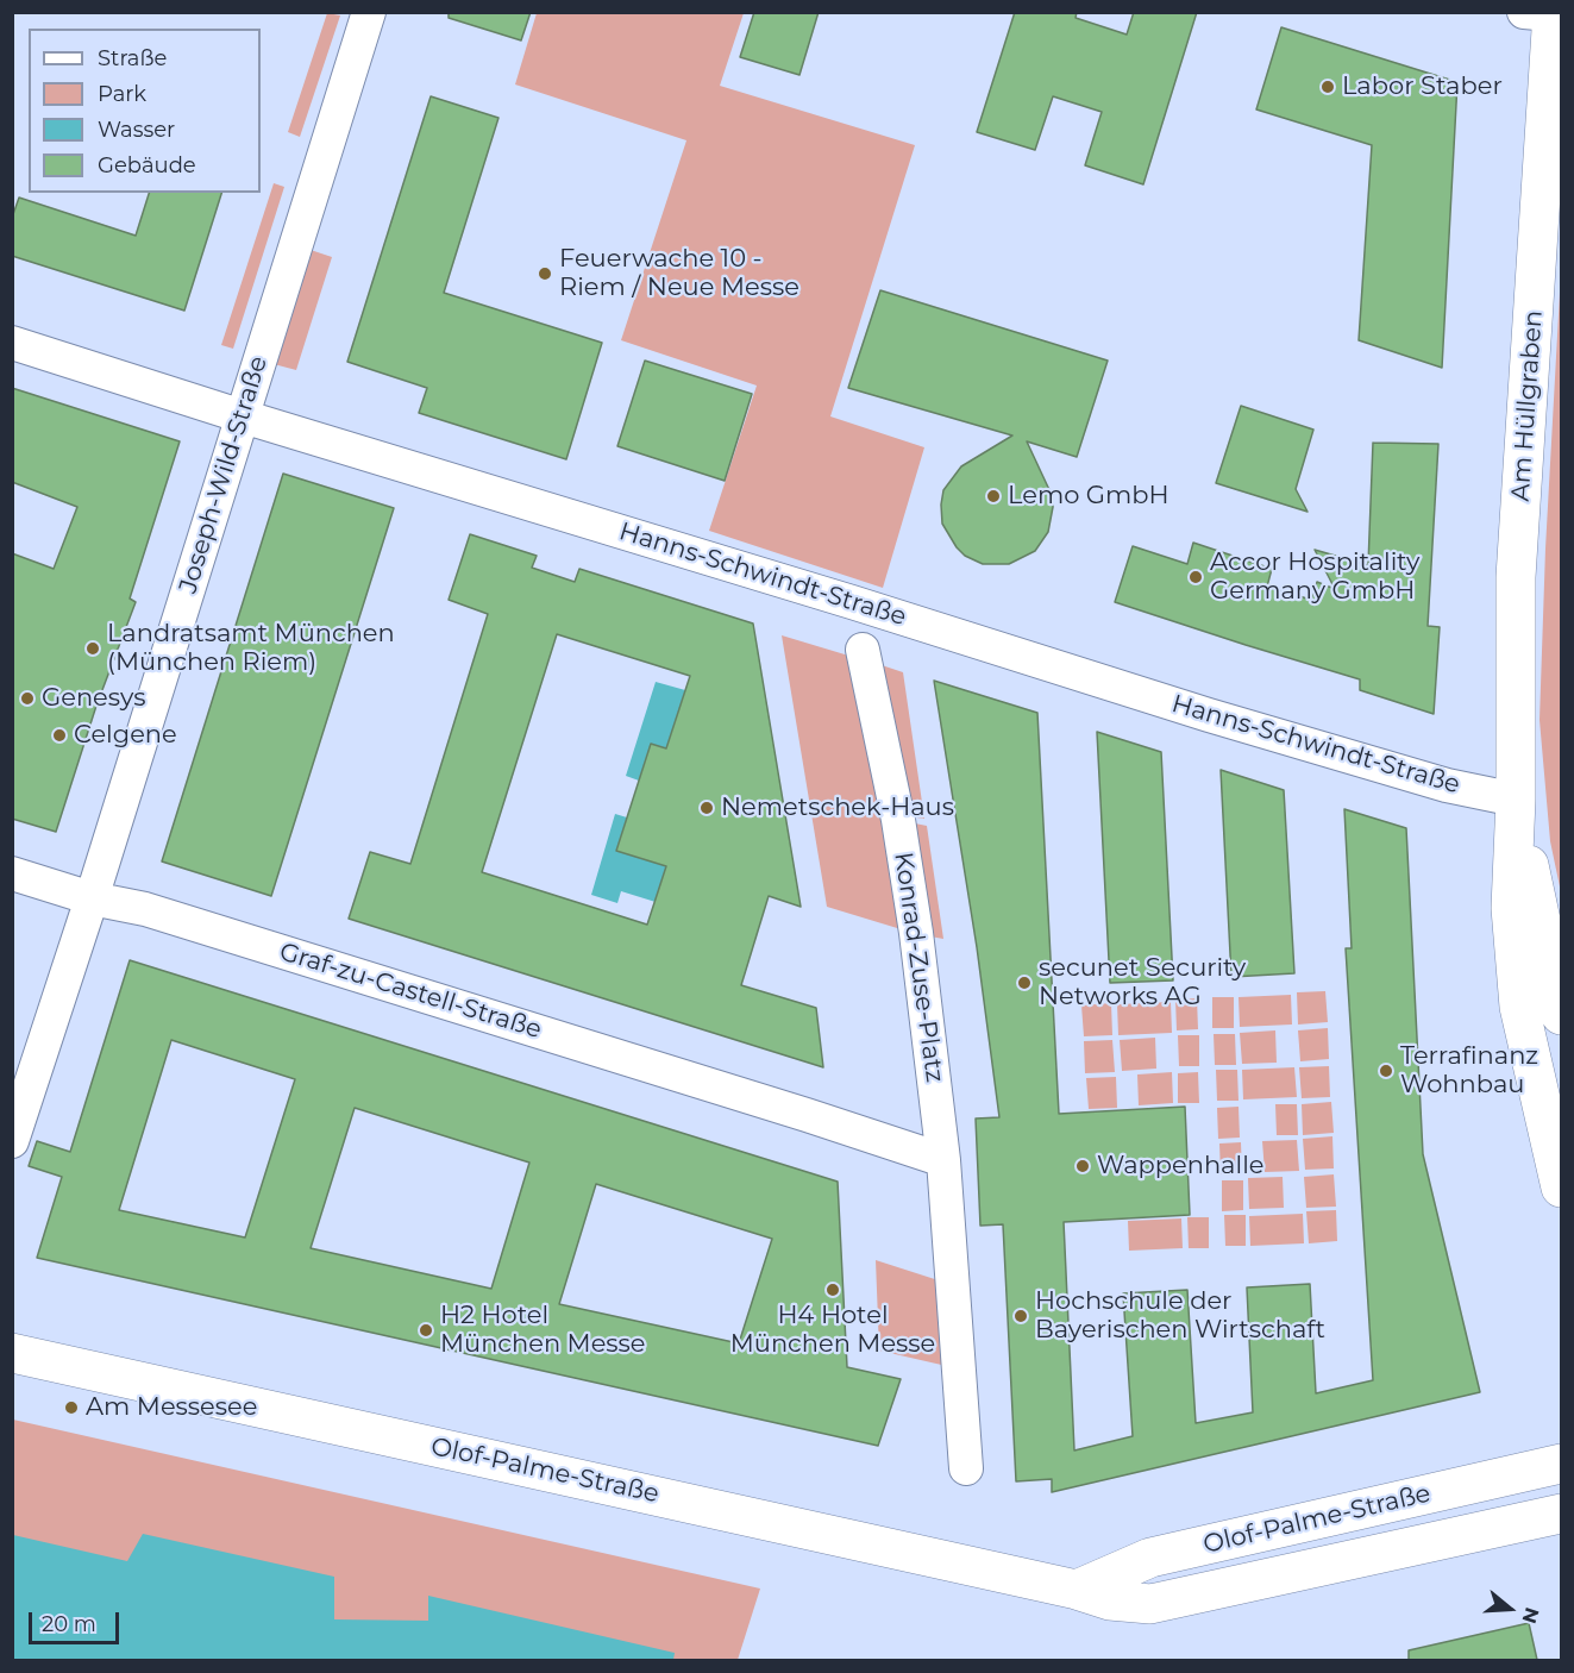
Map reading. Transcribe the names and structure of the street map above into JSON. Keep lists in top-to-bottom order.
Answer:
{
  "streets": {
    "main road": ["Am Hüllgraben", "Olof-Palme-Straße"],
    "street": [
      "Joseph-Wild-Straße",
      "Hanns-Schwindt-Straße",
      "Konrad-Zuse-Platz",
      "Graf-zu-Castell-Straße"
    ]
  },
  "crossings": [
    ["Am Hüllgraben", "Hanns-Schwindt-Straße"],
    ["Joseph-Wild-Straße", "Hanns-Schwindt-Straße"],
    ["Joseph-Wild-Straße", "Graf-zu-Castell-Straße"],
    ["Konrad-Zuse-Platz", "Graf-zu-Castell-Straße"]
  ],
  "places": [
    "Labor Staber",
    "Feuerwache 10 - Riem / Neue Messe",
    "Lemo GmbH",
    "Accor Hospitality Germany GmbH",
    "Landratsamt München (München Riem)",
    "Genesys",
    "Celgene",
    "Nemetschek-Haus",
    "secunet Security Networks AG",
    "Terrafinanz Wohnbau",
    "Wappenhalle",
    "H4 Hotel München Messe",
    "Hochschule der Bayerischen Wirtschaft",
    "H2 Hotel München Messe",
    "Am Messesee"
  ],
  "legend": [
    "Straße",
    "Park",
    "Wasser",
    "Gebäude"
  ],
  "scale_bar": "20 m",
  "north": "right"
}
